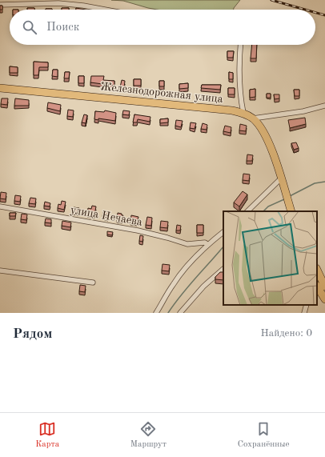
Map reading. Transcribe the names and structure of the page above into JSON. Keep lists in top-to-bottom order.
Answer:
{
  "streets": {
    "main road": ["Железнодорожная улица"],
    "street": ["улица Нечаева"]
  },
  "page": {
    "search": "Поиск",
    "heading": ["Рядом", "Найдено: 0"],
    "nav": ["Карта", "Маршрут", "Сохранённые"]
  }
}
